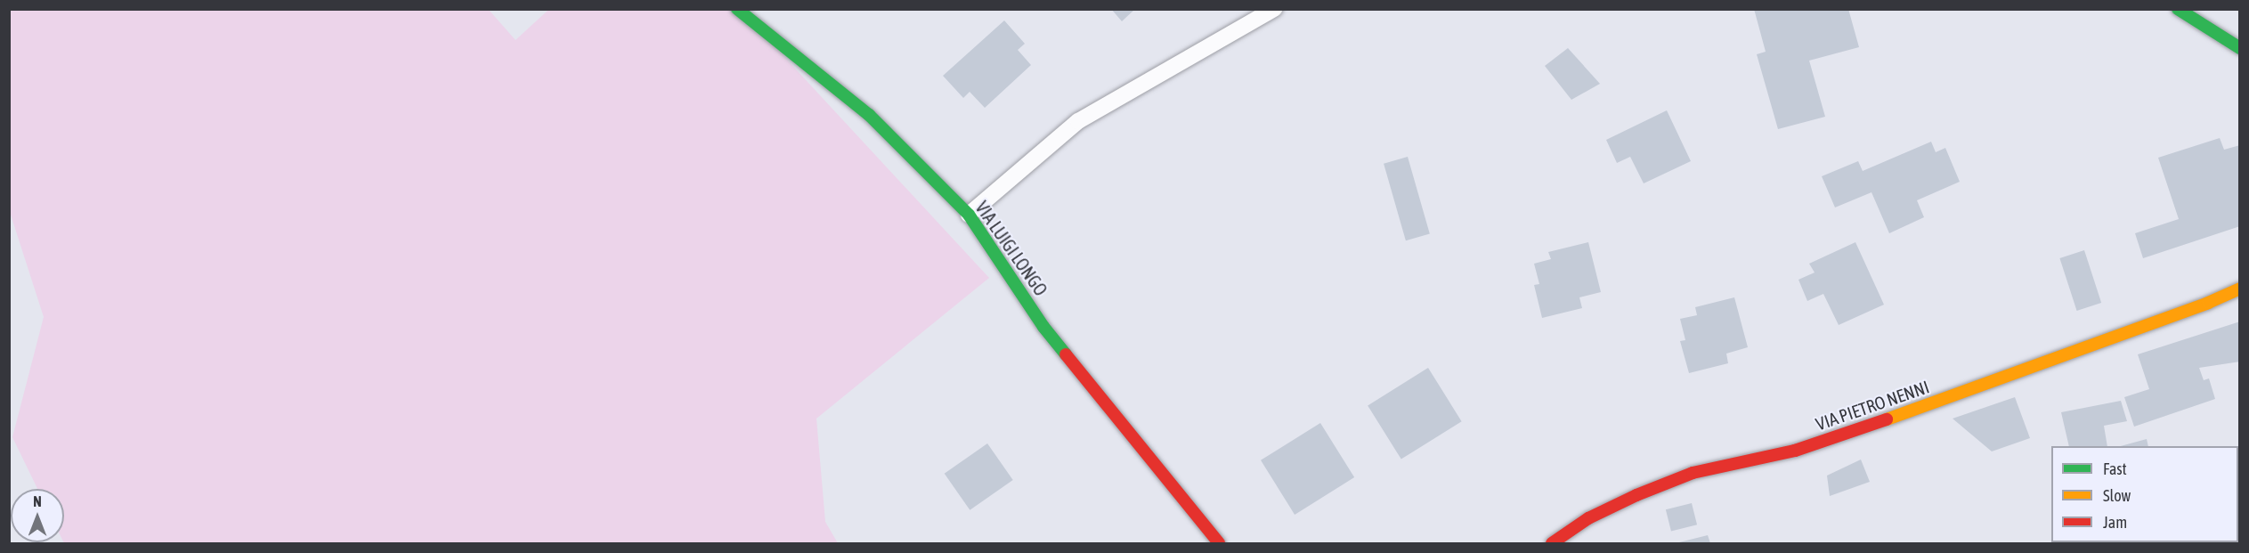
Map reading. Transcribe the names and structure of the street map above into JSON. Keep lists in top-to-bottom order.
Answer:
{
  "streets": {
    "street": ["VIA LUIGI LONGO", "VIA PIETRO NENNI"]
  },
  "legend": ["Fast", "Slow", "Jam"],
  "north": "top"
}
